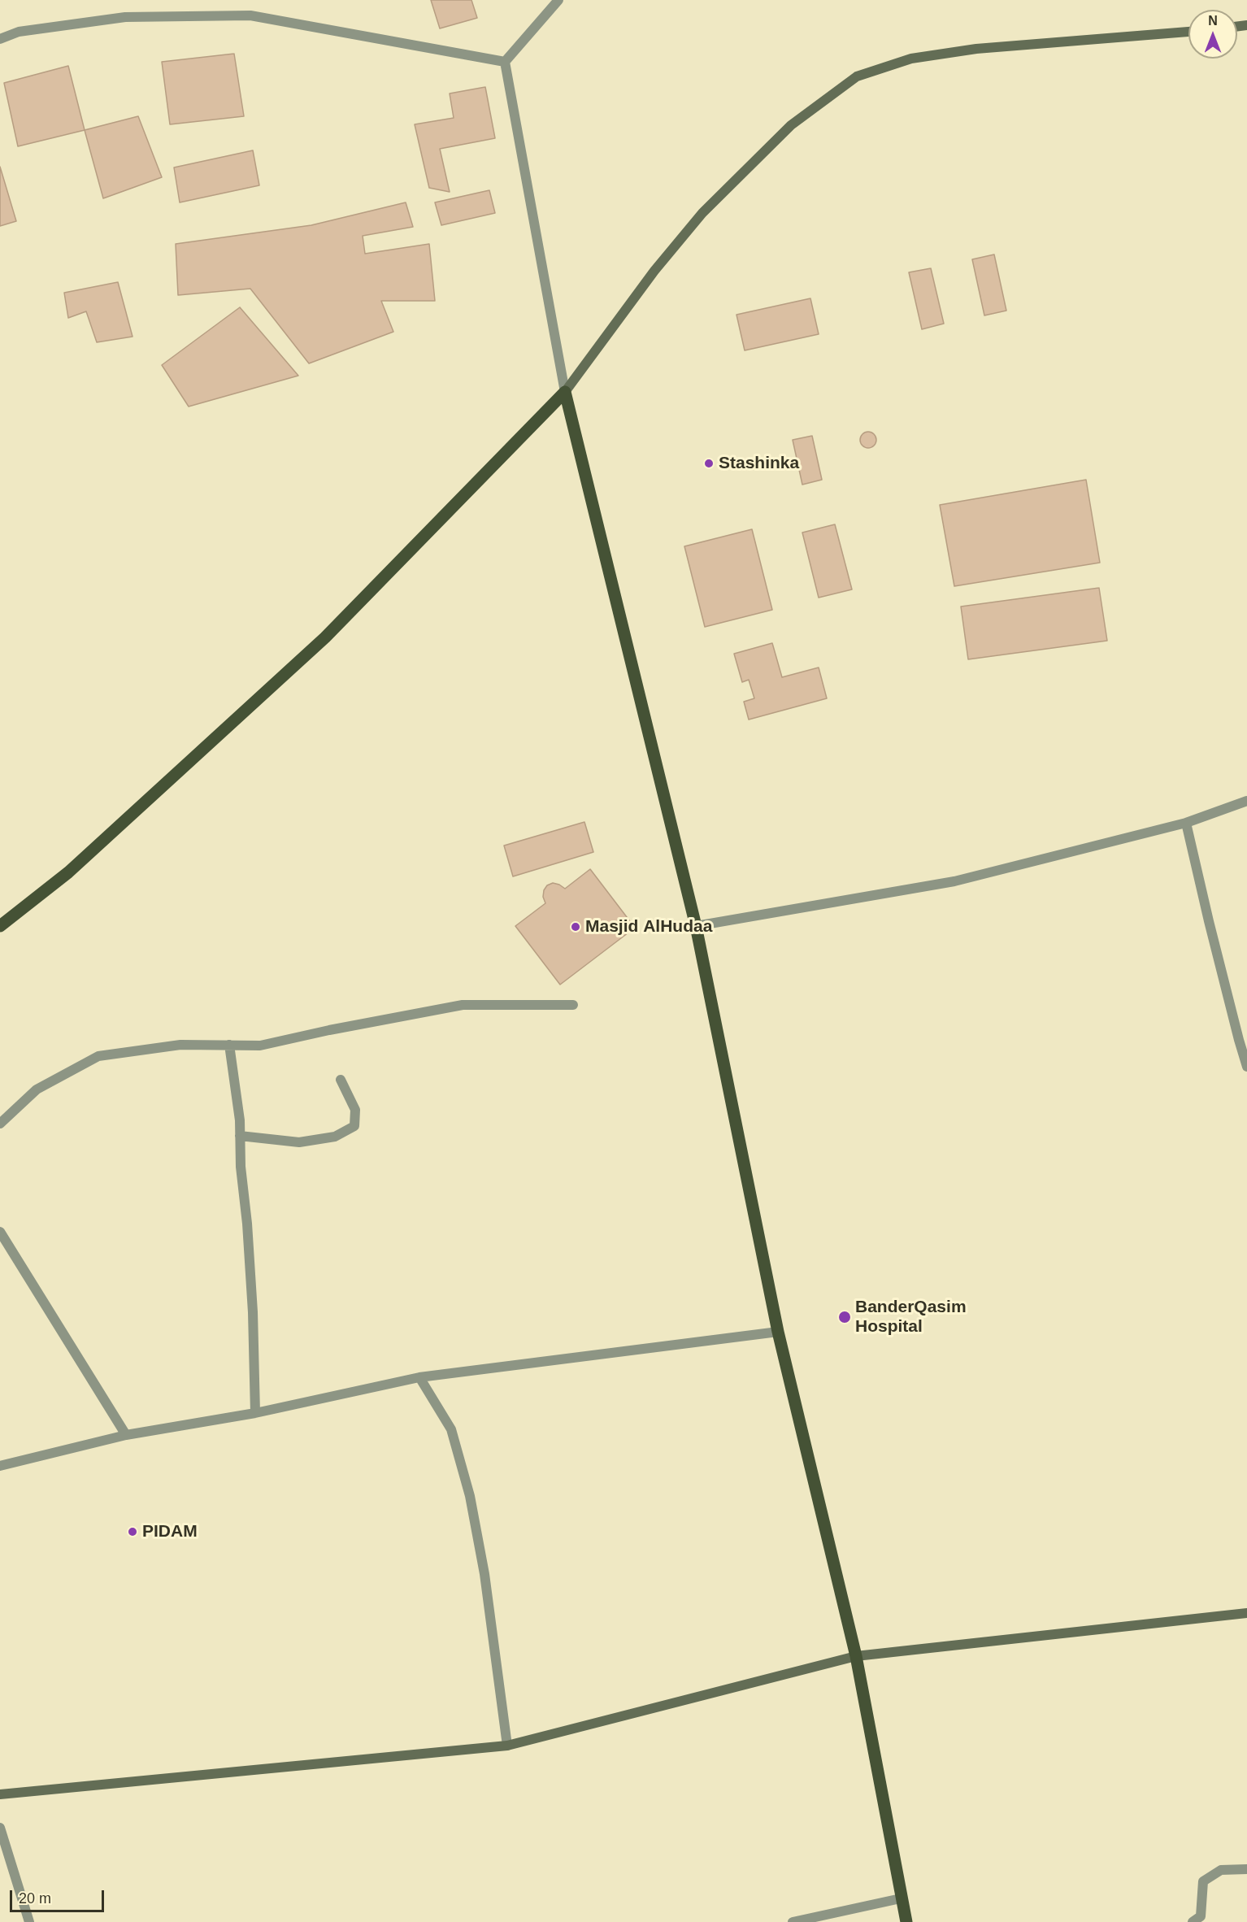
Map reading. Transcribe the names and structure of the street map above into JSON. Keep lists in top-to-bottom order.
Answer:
{
  "places": [
    "Stashinka",
    "Masjid AlHudaa",
    "BanderQasim Hospital",
    "PIDAM"
  ],
  "scale_bar": "20 m",
  "north": "top"
}
